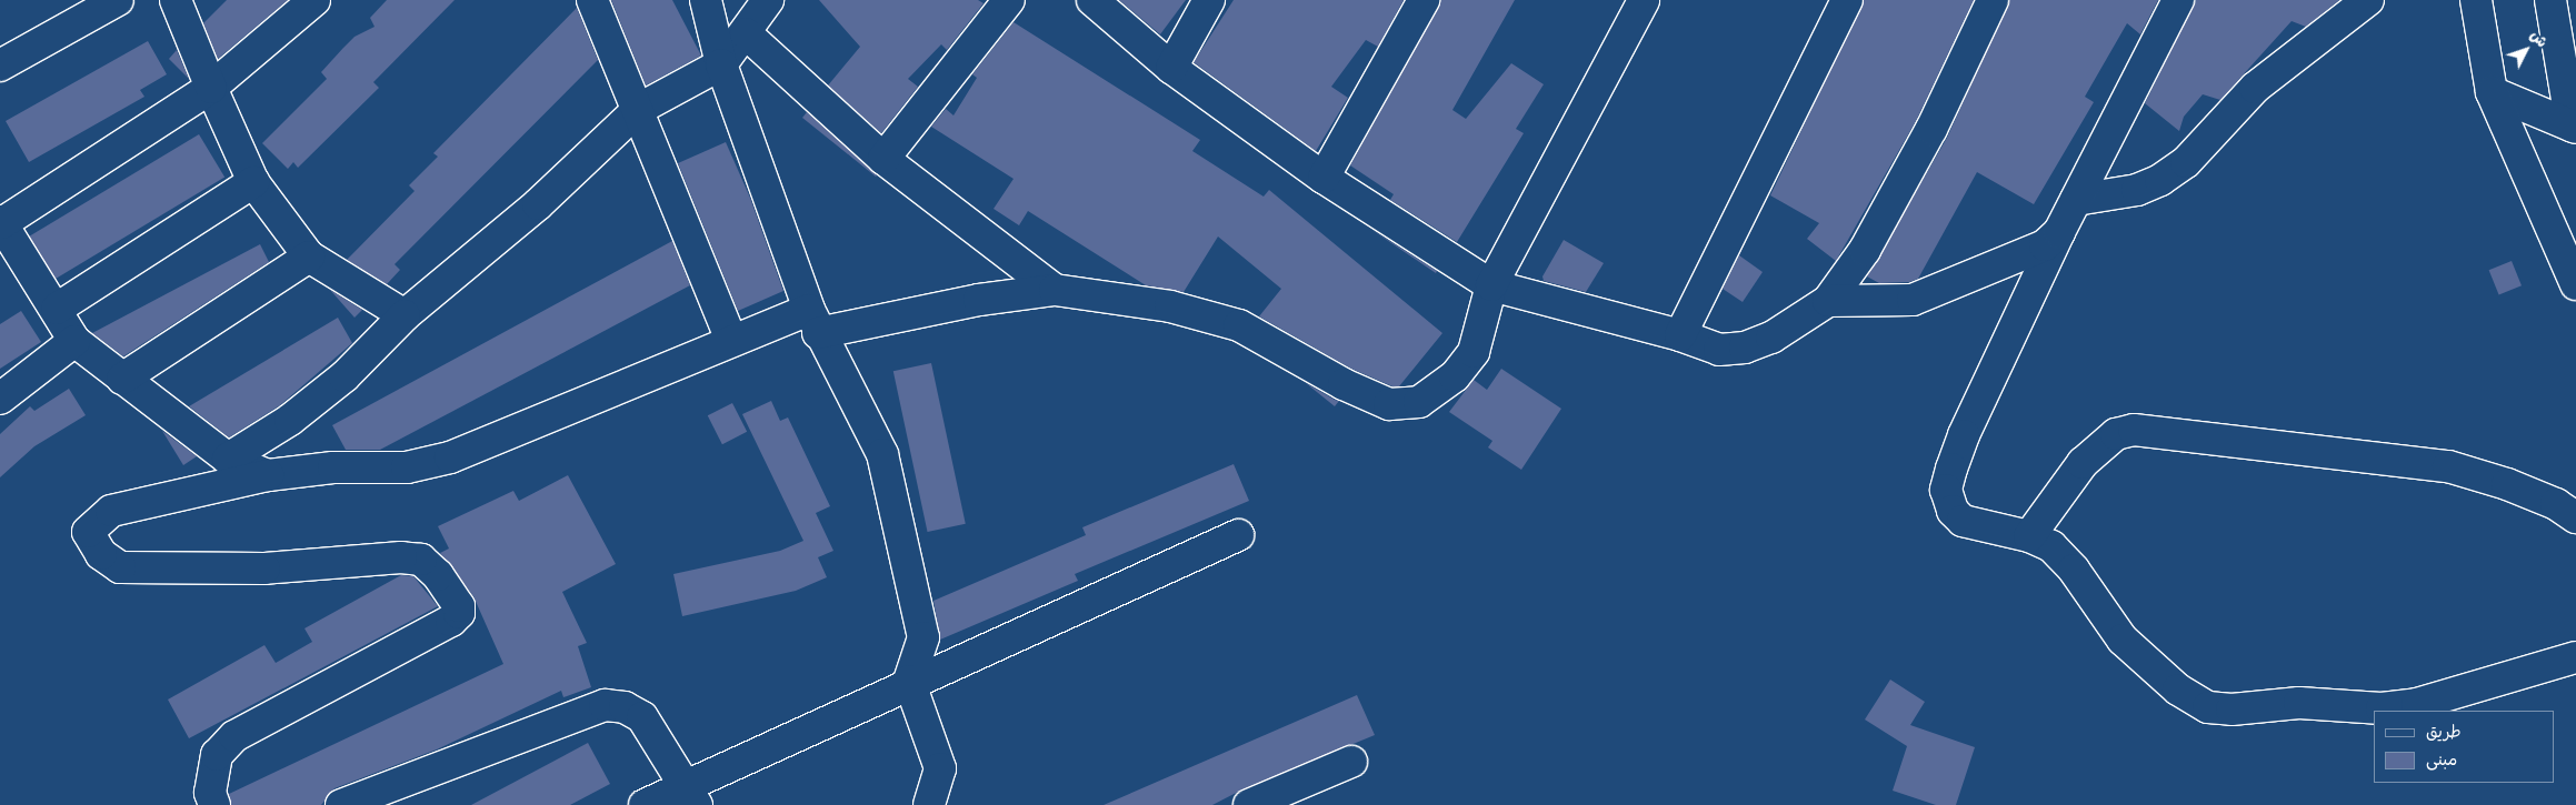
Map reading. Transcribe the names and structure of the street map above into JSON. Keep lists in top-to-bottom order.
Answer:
{
  "legend": ["طريق", "مبنى"],
  "north": "top right"
}
